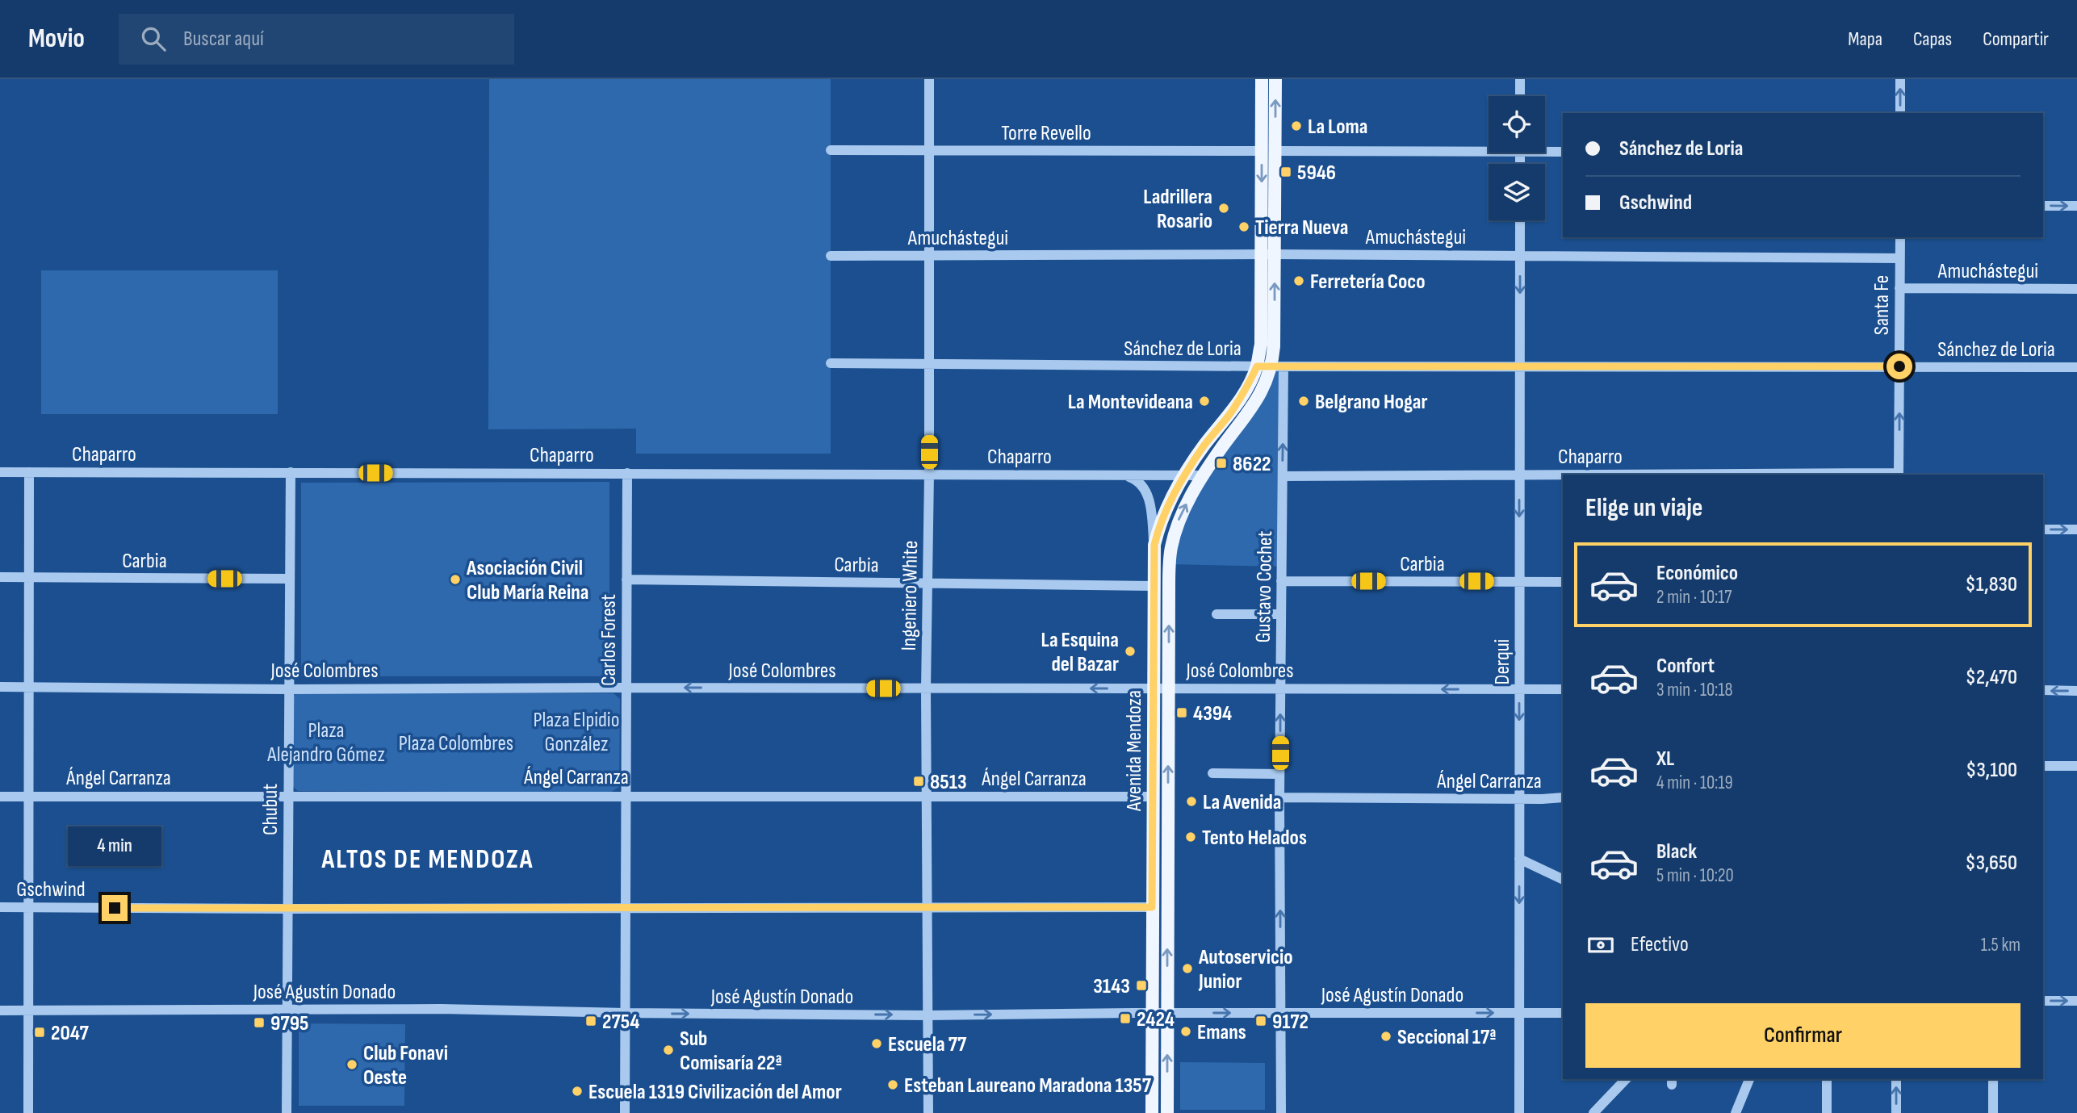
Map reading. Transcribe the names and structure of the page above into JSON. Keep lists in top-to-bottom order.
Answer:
{
  "streets": {
    "main road": ["Avenida Mendoza"],
    "street": [
      "Torre Revello",
      "Amuchástegui",
      "Santa Fe",
      "Sánchez de Loria",
      "Chaparro",
      "Carbia",
      "Gustavo Cochet",
      "Ingeniero White",
      "Carlos Forest",
      "Derqui",
      "José Colombres",
      "Ángel Carranza",
      "Chubut",
      "Gschwind",
      "José Agustín Donado"
    ]
  },
  "crossings": [
    ["Torre Revello", "Ingeniero White"],
    ["Torre Revello", "Avenida Mendoza"],
    ["Amuchástegui", "Santa Fe"],
    ["Amuchástegui", "Ingeniero White"],
    ["Amuchástegui", "Derqui"],
    ["Amuchástegui", "Avenida Mendoza"],
    ["Santa Fe", "Sánchez de Loria"],
    ["Sánchez de Loria", "Gustavo Cochet"],
    ["Sánchez de Loria", "Ingeniero White"],
    ["Sánchez de Loria", "Derqui"],
    ["Sánchez de Loria", "Avenida Mendoza"],
    ["Chaparro", "Gustavo Cochet"],
    ["Chaparro", "Ingeniero White"],
    ["Chaparro", "Carlos Forest"],
    ["Chaparro", "Derqui"],
    ["Chaparro", "Avenida Mendoza"],
    ["Chaparro", "Chubut"],
    ["Carbia", "Gustavo Cochet"],
    ["Carbia", "Ingeniero White"],
    ["Carbia", "Carlos Forest"],
    ["Carbia", "Derqui"],
    ["Carbia", "Avenida Mendoza"],
    ["Carbia", "Chubut"],
    ["Gustavo Cochet", "José Colombres"],
    ["Gustavo Cochet", "Avenida Mendoza"],
    ["Gustavo Cochet", "Ángel Carranza"],
    ["Gustavo Cochet", "José Agustín Donado"],
    ["Ingeniero White", "José Colombres"],
    ["Ingeniero White", "Ángel Carranza"],
    ["Ingeniero White", "Gschwind"],
    ["Ingeniero White", "José Agustín Donado"],
    ["Carlos Forest", "José Colombres"],
    ["Carlos Forest", "Ángel Carranza"],
    ["Carlos Forest", "Gschwind"],
    ["Carlos Forest", "José Agustín Donado"],
    ["Derqui", "José Colombres"],
    ["Derqui", "Ángel Carranza"],
    ["Derqui", "José Agustín Donado"],
    ["José Colombres", "Avenida Mendoza"],
    ["José Colombres", "Chubut"],
    ["Avenida Mendoza", "Ángel Carranza"],
    ["Avenida Mendoza", "Gschwind"],
    ["Avenida Mendoza", "José Agustín Donado"],
    ["Ángel Carranza", "Chubut"],
    ["Chubut", "Gschwind"],
    ["Chubut", "José Agustín Donado"]
  ],
  "one_way": [
    "Santa Fe",
    "Gustavo Cochet",
    "Derqui",
    "José Colombres",
    "José Agustín Donado"
  ],
  "districts": ["ALTOS DE MENDOZA"],
  "parks": ["Plaza Elpidio González", "Plaza Alejandro Gómez", "Plaza Colombres"],
  "places": {
    "other": [
      "La Loma",
      "Ladrillera Rosario",
      "Tierra Nueva",
      "Ferretería Coco",
      "La Montevideana",
      "Belgrano Hogar",
      "Asociación Civil Club María Reina",
      "La Esquina del Bazar",
      "La Avenida",
      "Tento Helados",
      "Autoservicio Junior",
      "Emans",
      "Seccional 17ª",
      "Escuela 77",
      "Sub Comisaría 22ª",
      "Club Fonavi Oeste",
      "Esteban Laureano Maradona 1357",
      "Escuela 1319 Civilización del Amor"
    ],
    "transit": [
      "5946",
      "8622",
      "4394",
      "8513",
      "3143",
      "2424",
      "2754",
      "9172",
      "9795",
      "2047"
    ]
  },
  "page": {
    "header": "Movio",
    "search": "Buscar aquí",
    "nav": ["Mapa", "Capas", "Compartir"],
    "banner": ["Sánchez de Loria", "Gschwind"],
    "heading": "Elige un viaje",
    "list": [
      {
        "name": "Económico",
        "note": "2 min · 10:17",
        "value": "$1,830"
      },
      {
        "name": "Confort",
        "note": "3 min · 10:18",
        "value": "$2,470"
      },
      {
        "name": "XL",
        "note": "4 min · 10:19",
        "value": "$3,100"
      },
      {
        "name": "Black",
        "note": "5 min · 10:20",
        "value": "$3,650"
      }
    ],
    "bubble": "4 min",
    "pay": ["Efectivo", "1.5 km"],
    "buttons": "Confirmar"
  }
}
